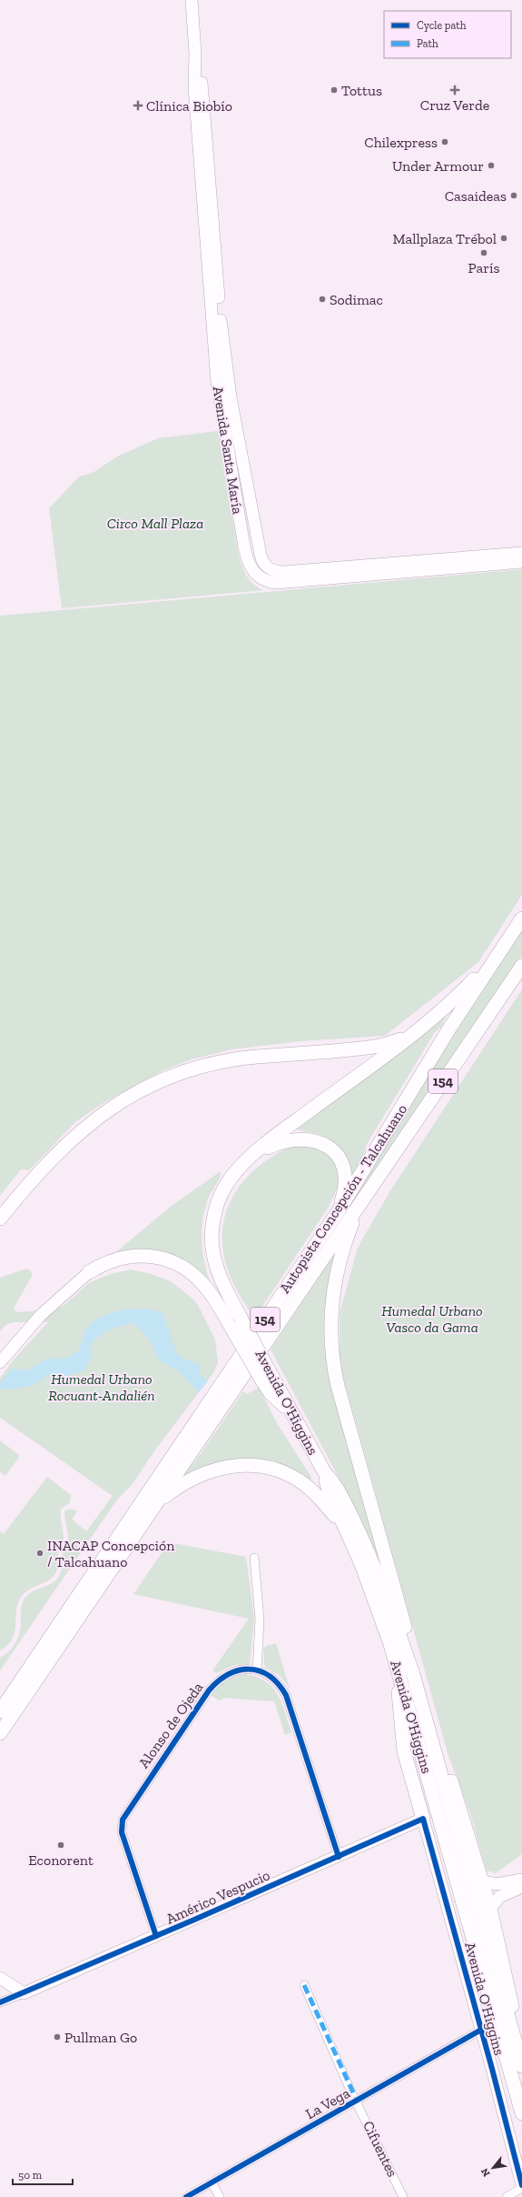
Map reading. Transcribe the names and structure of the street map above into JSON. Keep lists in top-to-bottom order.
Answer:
{
  "streets": {
    "main road": [
      "Avenida Santa María",
      "154",
      "Autopista Concepción - Talcahuano",
      "Avenida O'Higgins",
      "Américo Vespucio"
    ],
    "street": ["Alonso de Ojeda", "La Vega", "Cifuentes"]
  },
  "crossings": [
    ["Avenida O'Higgins", "Américo Vespucio"],
    ["Avenida O'Higgins", "La Vega"],
    ["Alonso de Ojeda", "Américo Vespucio"],
    ["La Vega", "Cifuentes"]
  ],
  "parks": ["Circo Mall Plaza", "Humedal Urbano Vasco da Gama", "Humedal Urbano Rocuant-Andalién"],
  "places": {
    "other": [
      "Tottus",
      "Chilexpress",
      "Under Armour",
      "Casaideas",
      "Mallplaza Trébol",
      "París",
      "Sodimac",
      "INACAP Concepción / Talcahuano",
      "Econorent",
      "Pullman Go"
    ],
    "health": ["Cruz Verde", "Clínica Biobío"]
  },
  "legend": ["Cycle path", "Path"],
  "scale_bar": "50 m",
  "north": "bottom left"
}
